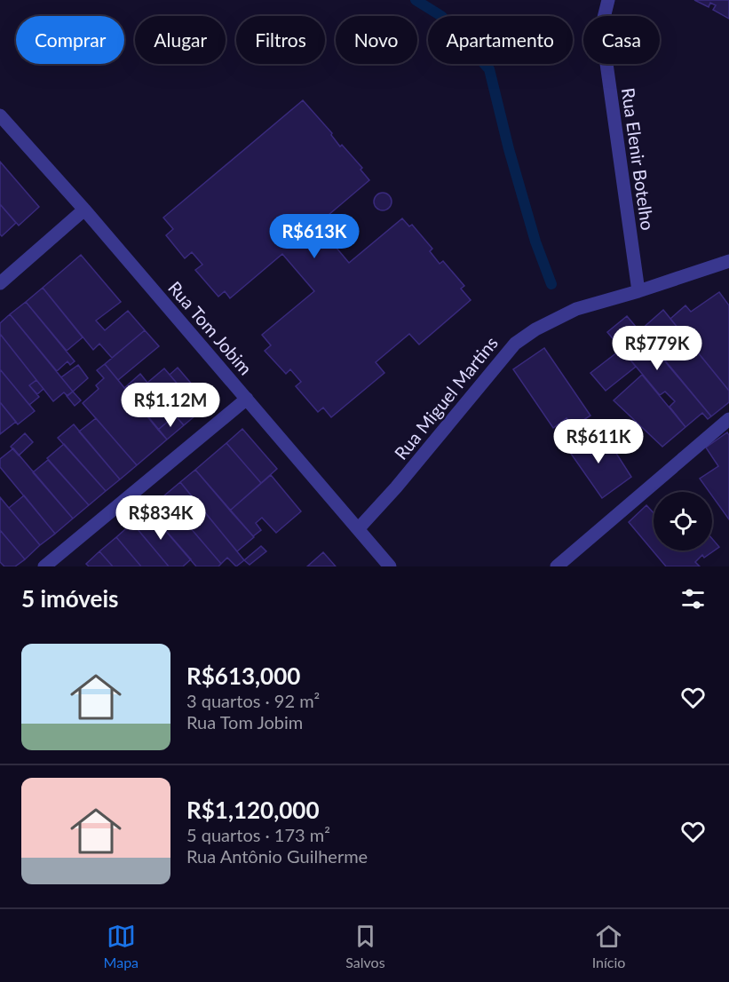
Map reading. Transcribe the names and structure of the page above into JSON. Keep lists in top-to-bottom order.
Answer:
{
  "streets": {
    "street": ["Rua Elenir Botelho", "Rua Tom Jobim", "Rua Miguel Martins"]
  },
  "crossings": [
    ["Rua Elenir Botelho", "Rua Miguel Martins"],
    ["Rua Tom Jobim", "Rua Miguel Martins"]
  ],
  "page": {
    "chip": [
      "Comprar",
      "Alugar",
      "Filtros",
      "Novo",
      "Apartamento",
      "Casa"
    ],
    "price": [
      "R$613K",
      "R$779K",
      "R$1.12M",
      "R$611K",
      "R$834K"
    ],
    "heading": "5 imóveis",
    "list": [
      {
        "name": "R$613,000",
        "note": "3 quartos · 92 m² · Rua Tom Jobim"
      },
      {
        "name": "R$1,120,000",
        "note": "5 quartos · 173 m² · Rua Antônio Guilherme"
      }
    ],
    "tabs": ["Mapa", "Salvos", "Início"]
  }
}
